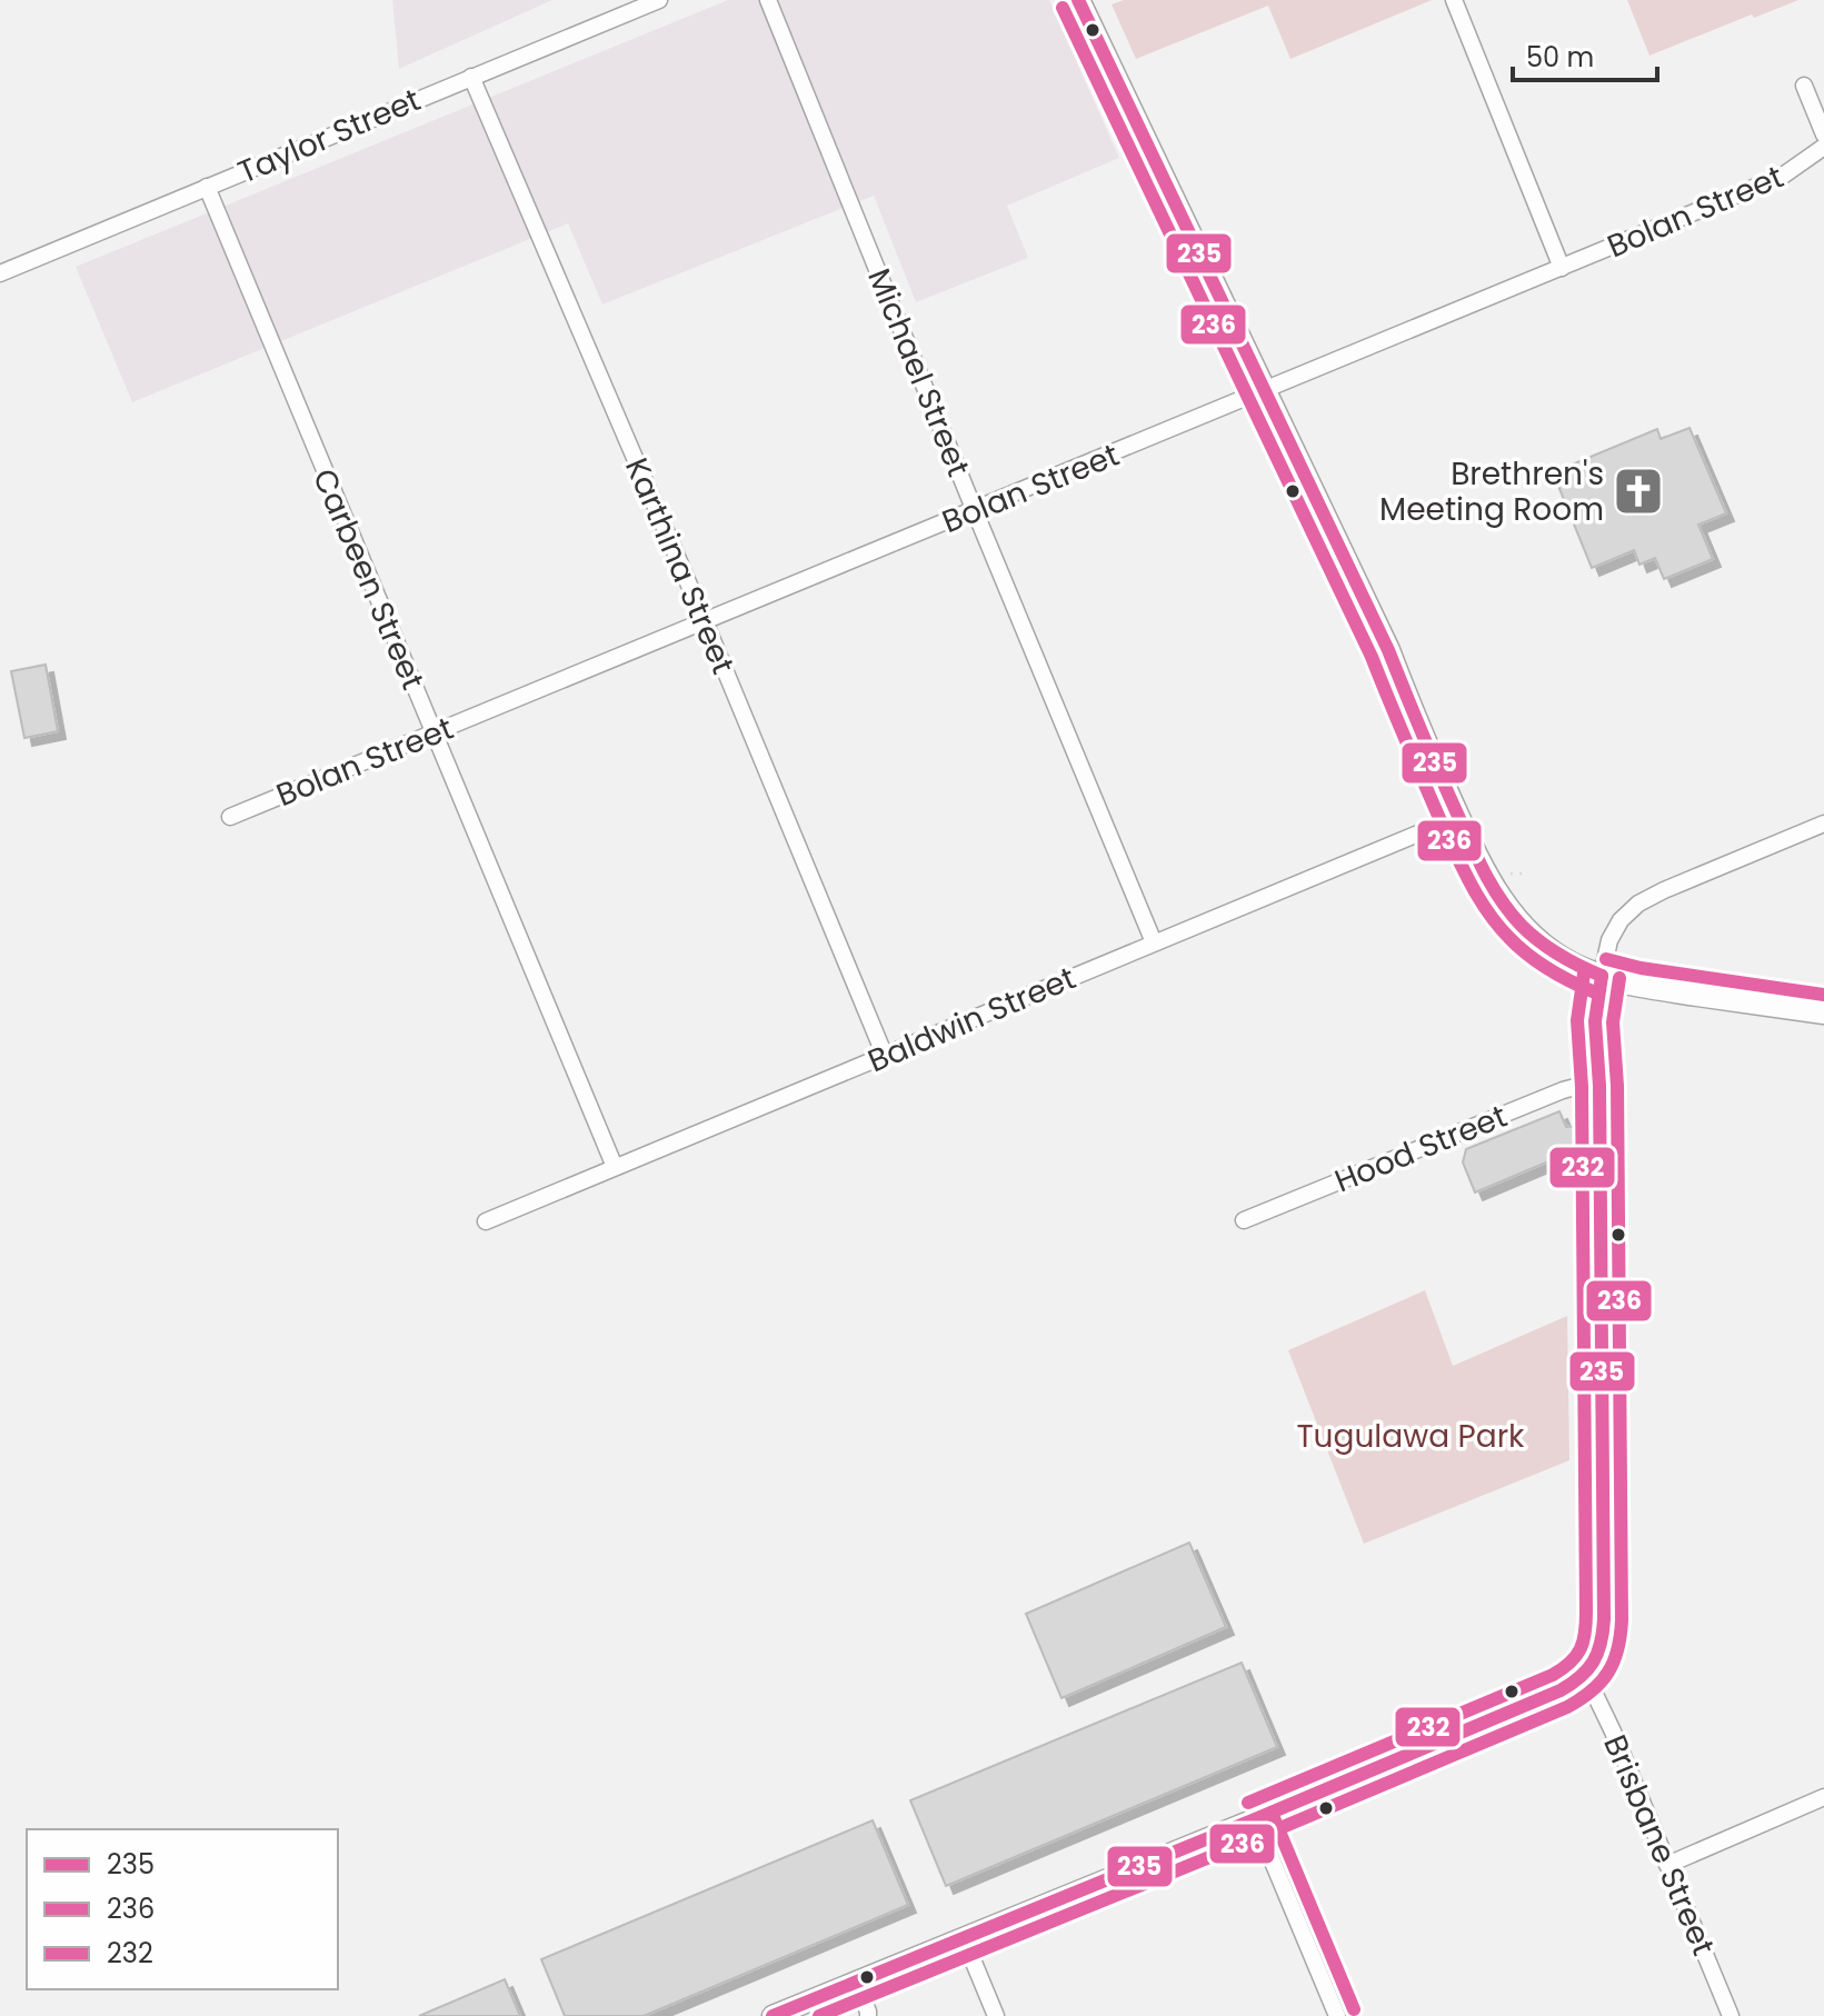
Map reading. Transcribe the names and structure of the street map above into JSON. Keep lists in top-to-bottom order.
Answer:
{
  "streets": {
    "street": [
      "Taylor Street",
      "Bolan Street",
      "Michael Street",
      "Karthina Street",
      "Carbeen Street",
      "Baldwin Street",
      "Hood Street",
      "Brisbane Street"
    ]
  },
  "crossings": [
    ["Taylor Street", "Karthina Street"],
    ["Taylor Street", "Carbeen Street"],
    ["Bolan Street", "Michael Street"],
    ["Bolan Street", "Karthina Street"],
    ["Bolan Street", "Carbeen Street"],
    ["Michael Street", "Baldwin Street"],
    ["Karthina Street", "Baldwin Street"],
    ["Carbeen Street", "Baldwin Street"]
  ],
  "parks": ["Tugulawa Park"],
  "places": {
    "church": ["Brethren's Meeting Room"]
  },
  "lines": ["transit line 235", "transit line 236", "transit line 232"],
  "legend": ["235", "236", "232"],
  "scale_bar": "50 m"
}
